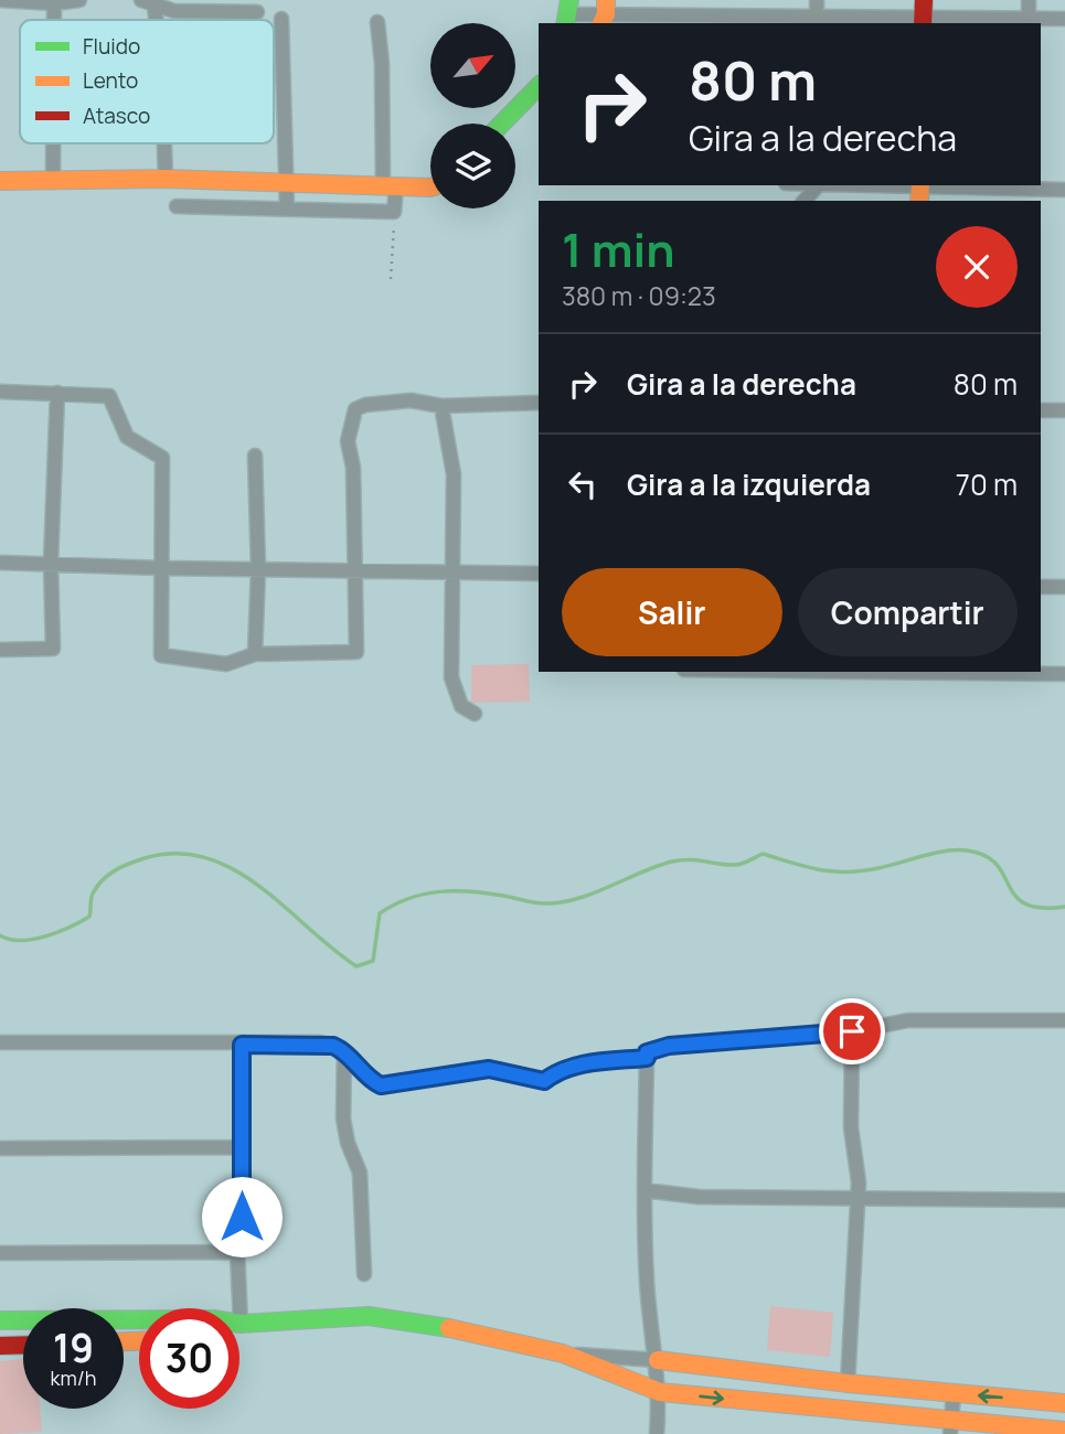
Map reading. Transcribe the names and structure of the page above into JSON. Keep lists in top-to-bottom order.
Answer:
{
  "legend": ["Fluido", "Lento", "Atasco"],
  "north": "top right",
  "page": {
    "turn": ["80 m", "Gira a la derecha"],
    "heading": ["1 min", "380 m · 09:23"],
    "list": [
      {
        "name": "Gira a la derecha",
        "value": "80 m"
      },
      {
        "name": "Gira a la izquierda",
        "value": "70 m"
      }
    ],
    "buttons": ["Salir", "Compartir"],
    "speed": "19 km/h",
    "limit": "30"
  }
}
